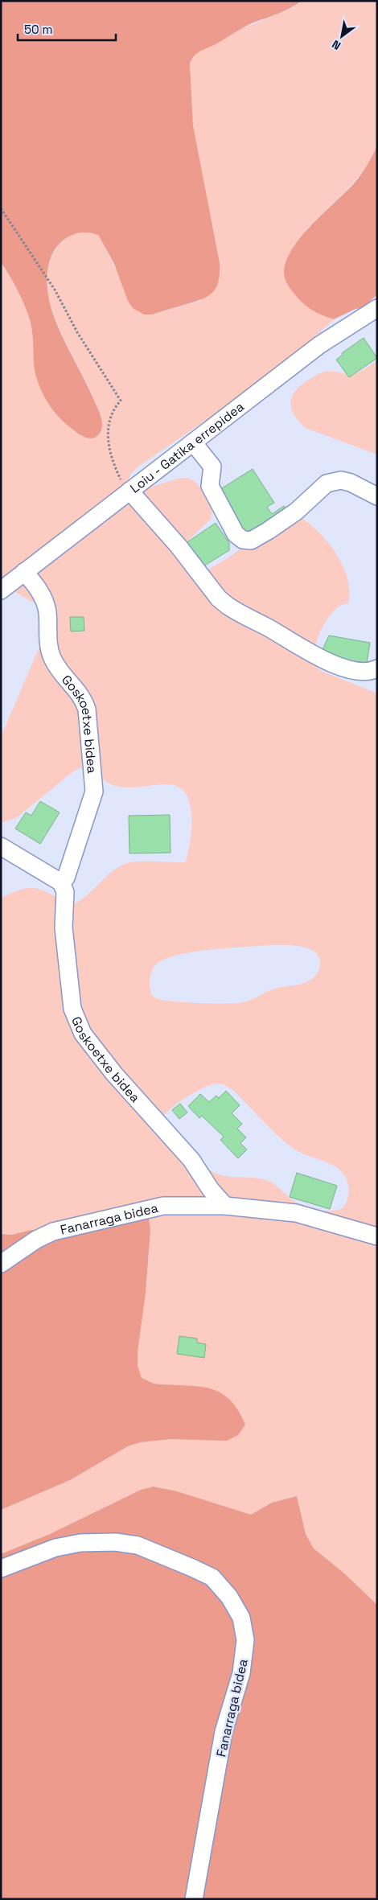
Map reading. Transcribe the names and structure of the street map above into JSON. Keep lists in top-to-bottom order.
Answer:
{
  "streets": {
    "street": ["Loiu - Gatika errepidea", "Goskoetxe bidea", "Fanarraga bidea"]
  },
  "crossings": [
    ["Loiu - Gatika errepidea", "Goskoetxe bidea"],
    ["Goskoetxe bidea", "Fanarraga bidea"]
  ],
  "scale_bar": "50 m",
  "north": "bottom left"
}
